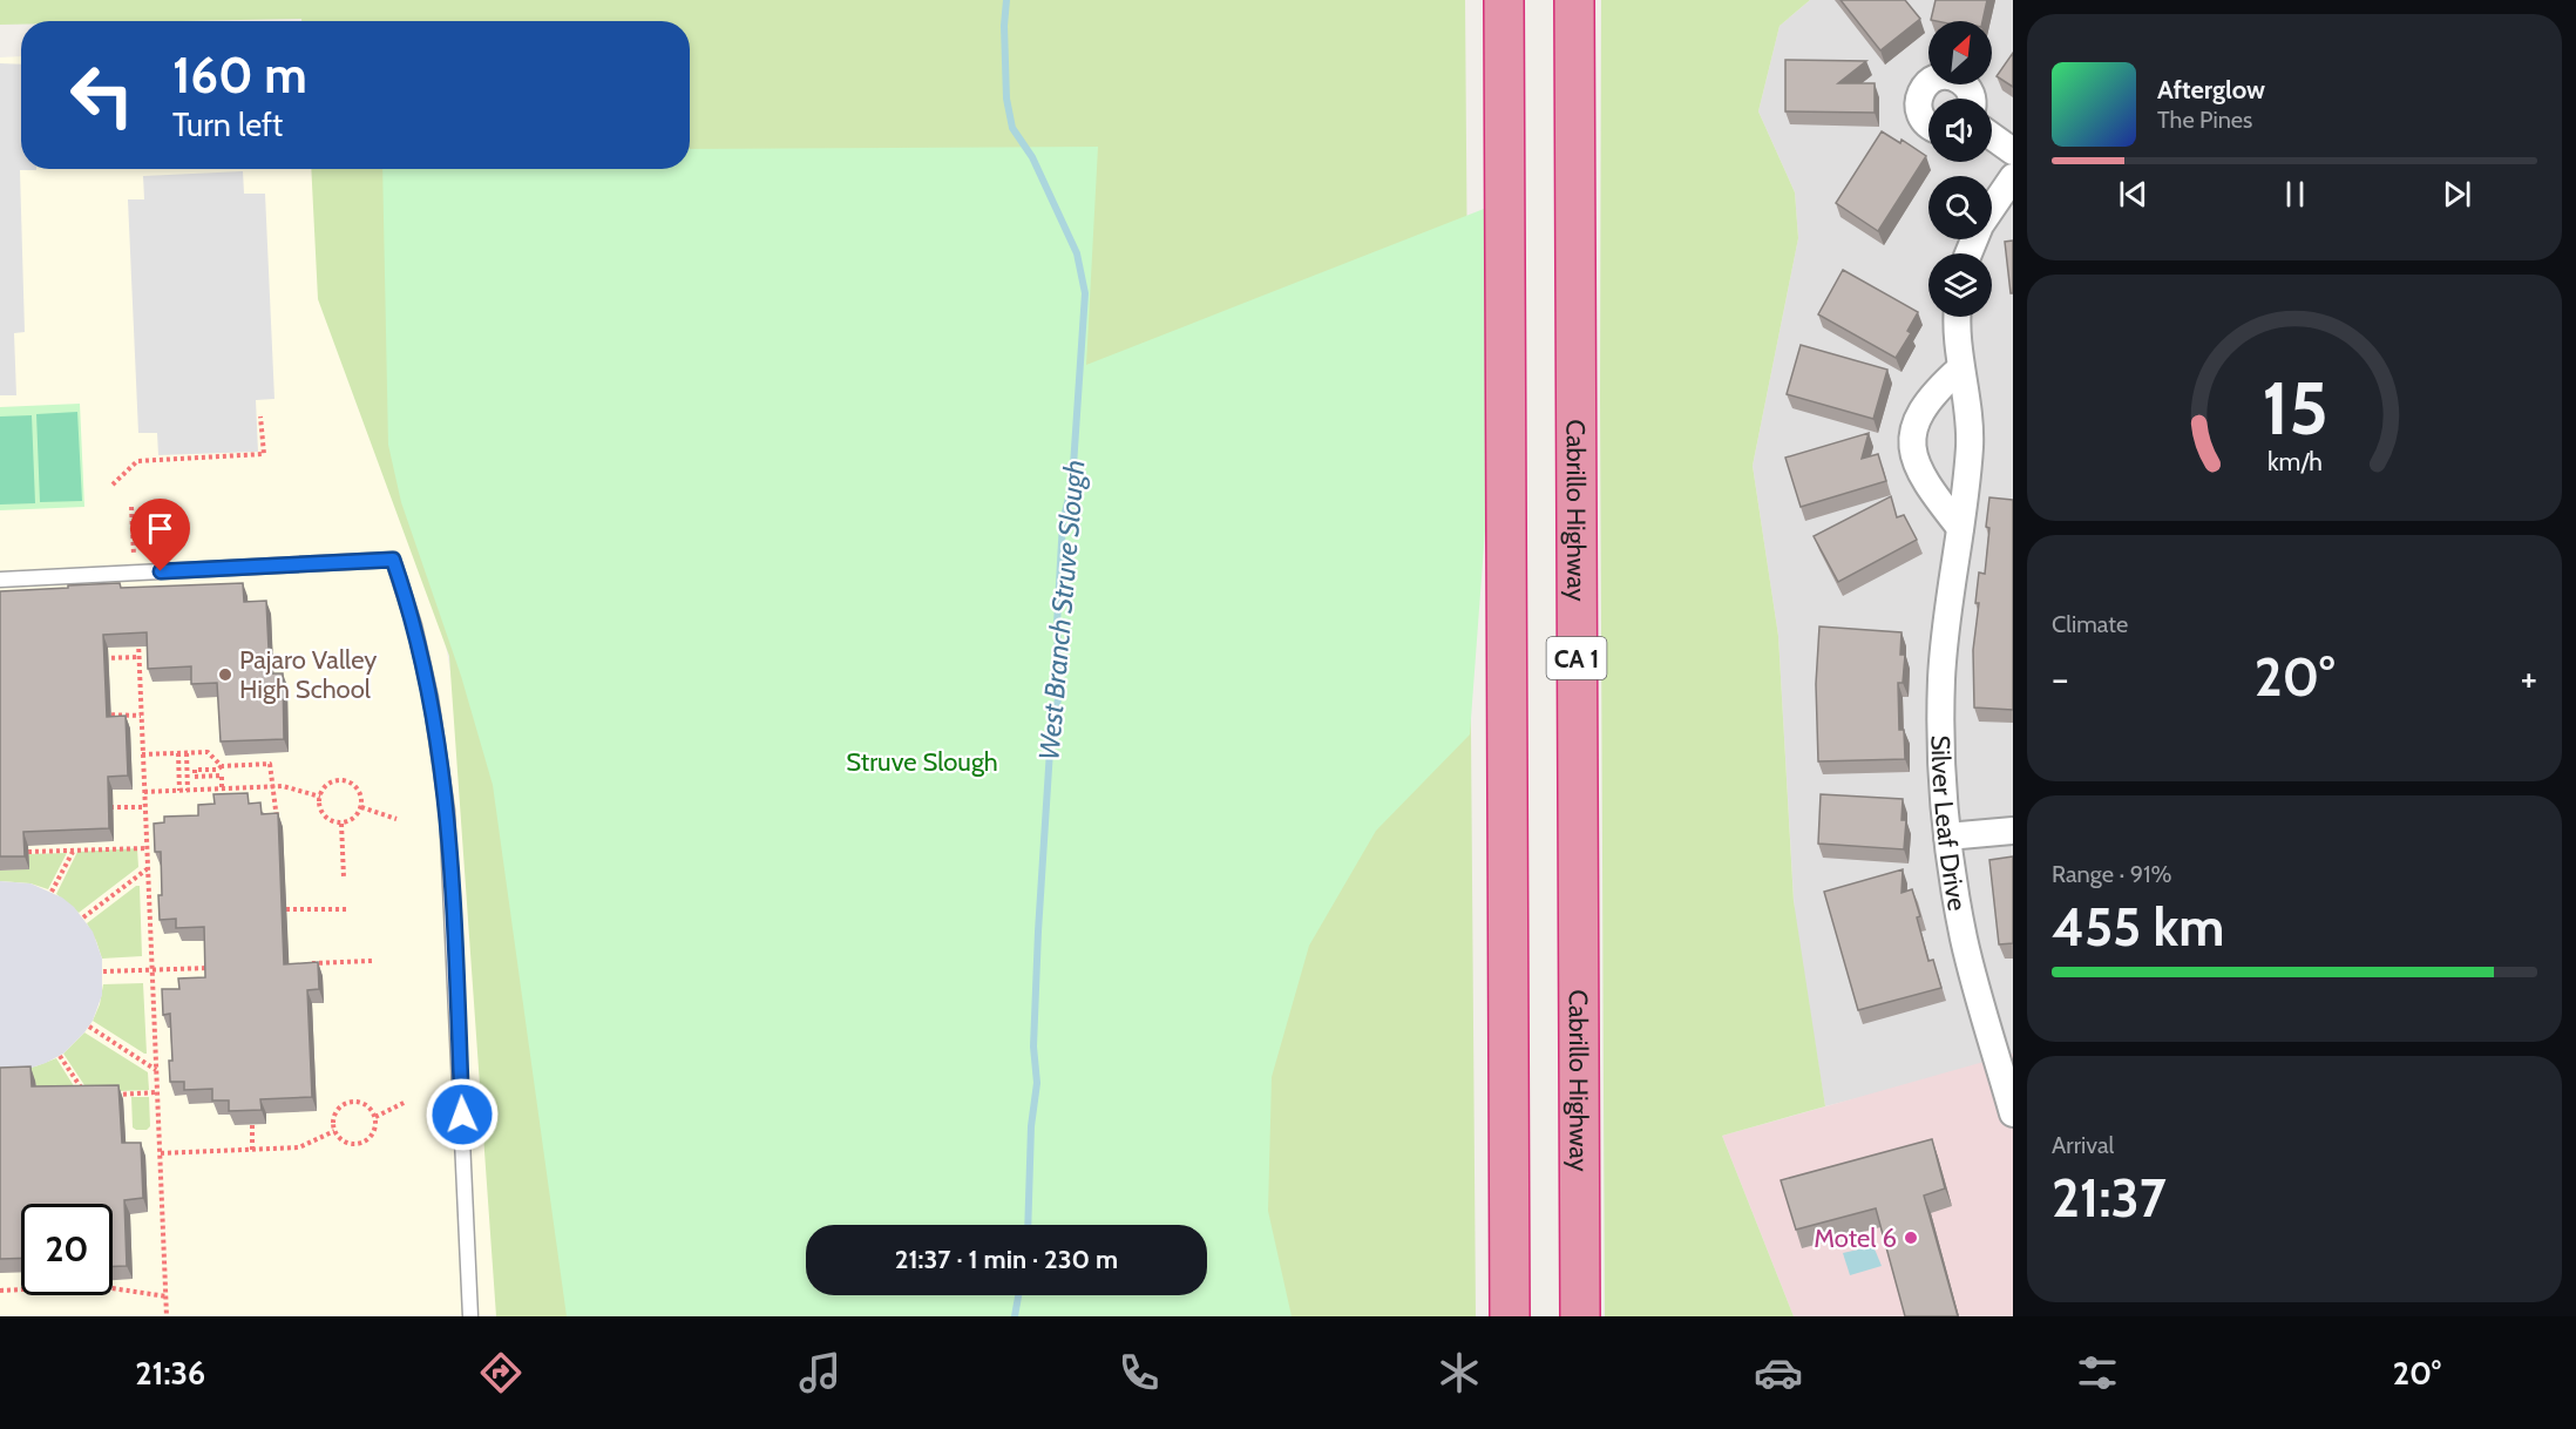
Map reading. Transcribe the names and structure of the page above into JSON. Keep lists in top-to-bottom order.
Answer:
{
  "streets": {
    "highway": ["Cabrillo Highway", "CA 1"],
    "street": ["Silver Leaf Drive"]
  },
  "water": ["West Branch Struve Slough"],
  "parks": ["Struve Slough"],
  "places": ["Pajaro Valley High School", "Motel 6"],
  "north": "top right",
  "page": {
    "turn": ["160 m", "Turn left"],
    "song": ["Afterglow", "The Pines"],
    "tile": [
      "Climate",
      ["Range · 91%", "455 km"],
      ["Arrival", "21:37"]
    ],
    "heat": ["−", "20°", "+"],
    "limit": "20",
    "trip": "21:37 · 1 min · 230 m",
    "tabs": ["21:36", "20°"],
    "gauge": ["15", "km/h"]
  }
}
